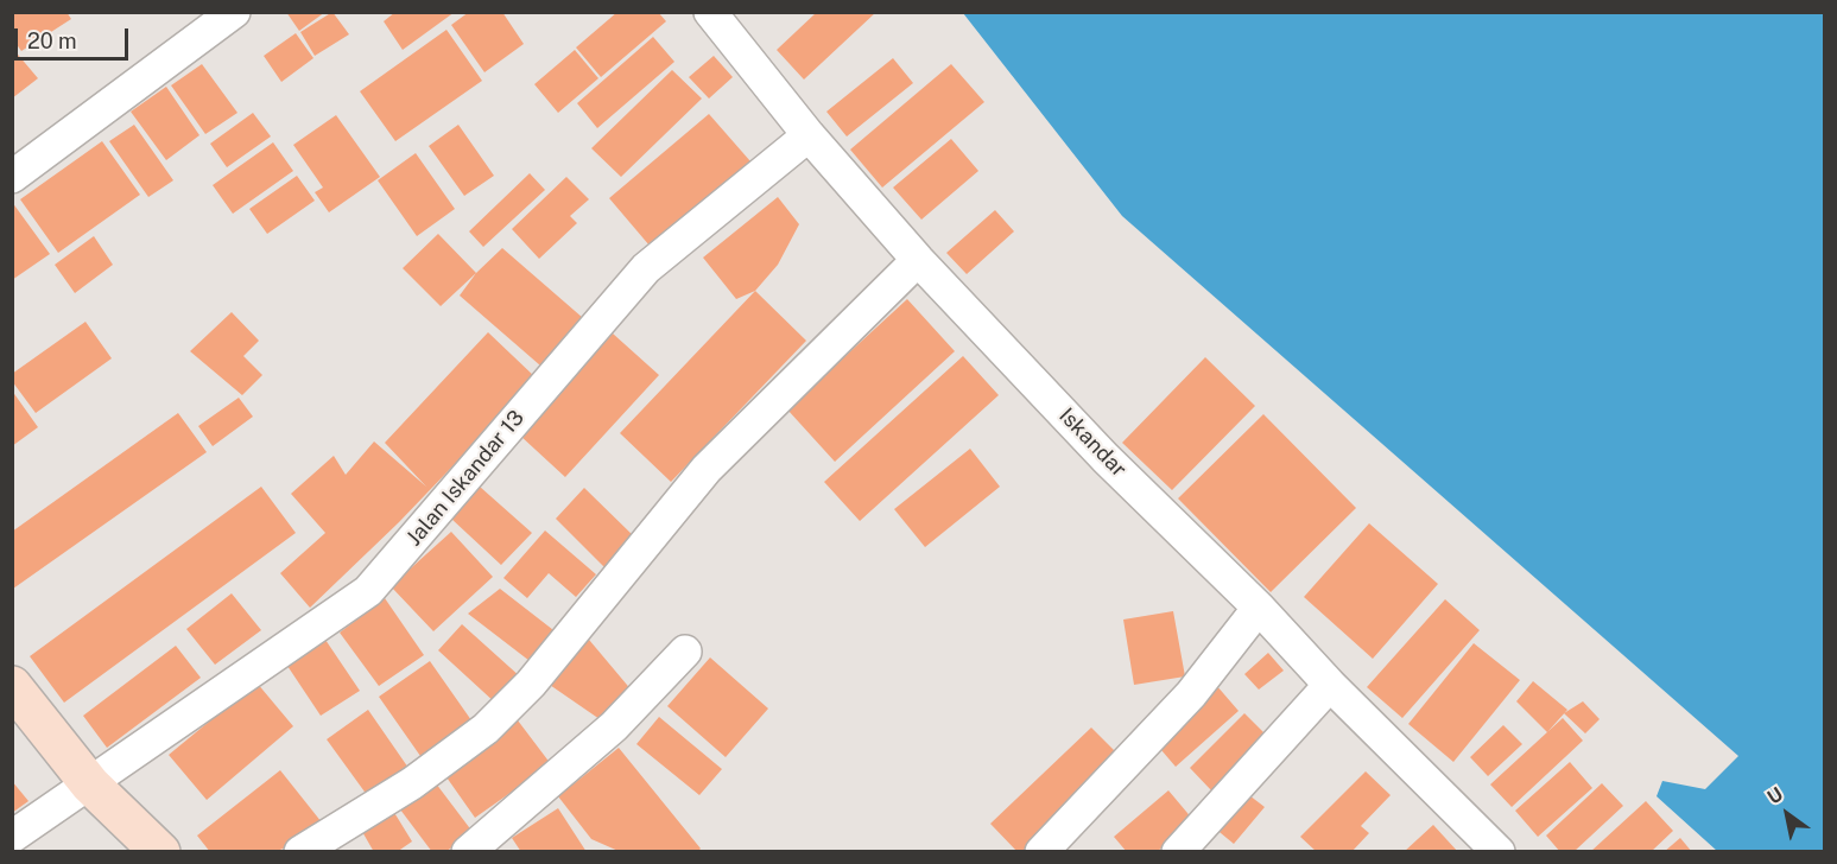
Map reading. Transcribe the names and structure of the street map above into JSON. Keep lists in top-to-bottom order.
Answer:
{
  "streets": {
    "street": ["Iskandar", "Jalan Iskandar 13"]
  },
  "crossings": [
    ["Iskandar", "Jalan Iskandar 13"]
  ],
  "scale_bar": "20 m",
  "north": "top left"
}
